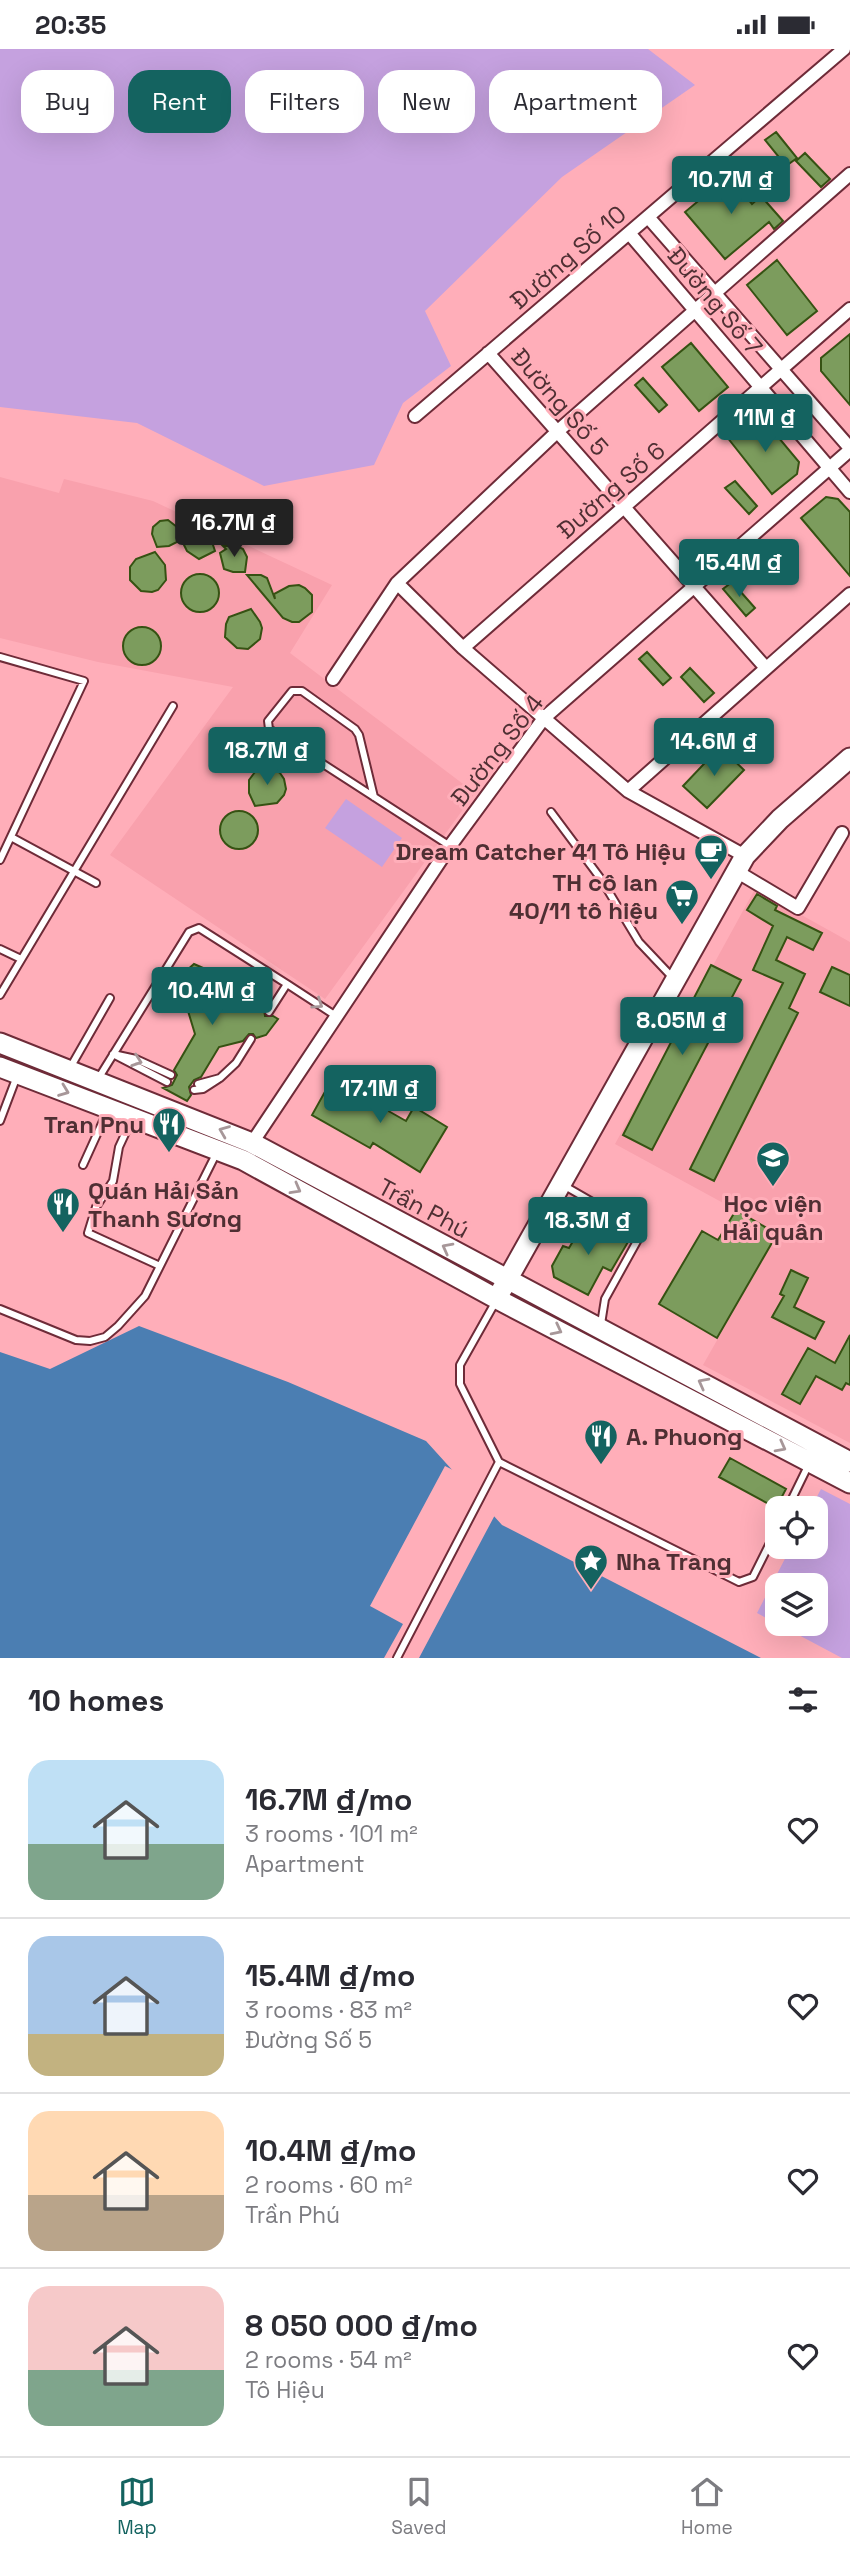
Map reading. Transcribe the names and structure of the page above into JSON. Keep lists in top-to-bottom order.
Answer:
{
  "streets": {
    "main road": ["Trần Phú"],
    "street": [
      "Đường Số 10",
      "Đường Số 7",
      "Đường Số 5",
      "Đường Số 6",
      "Đường Số 4"
    ]
  },
  "crossings": [
    ["Đường Số 10", "Đường Số 7"],
    ["Đường Số 10", "Đường Số 5"],
    ["Đường Số 7", "Đường Số 6"],
    ["Đường Số 7", "Đường Số 4"],
    ["Đường Số 5", "Đường Số 6"],
    ["Đường Số 5", "Đường Số 4"],
    ["Đường Số 4", "Trần Phú"]
  ],
  "places": {
    "cafe": ["Dream Catcher 41 Tô Hiệu"],
    "supermarket": ["TH cô lan 40/11 tô hiệu"],
    "restaurant": ["Tran Pnu", "Quán Hải Sản Thanh Sương", "A. Phuong"],
    "school or university": ["Học viện Hải quân"],
    "place": ["Nha Trang"]
  },
  "page": {
    "status": "20:35",
    "chip": [
      "Buy",
      "Rent",
      "Filters",
      "New",
      "Apartment"
    ],
    "price": [
      "10.7M ₫",
      "11M ₫",
      "16.7M ₫",
      "15.4M ₫",
      "14.6M ₫",
      "18.7M ₫",
      "10.4M ₫",
      "8.05M ₫",
      "17.1M ₫",
      "18.3M ₫"
    ],
    "heading": "10 homes",
    "list": [
      {
        "name": "16.7M ₫/mo",
        "note": "3 rooms · 101 m² · Apartment"
      },
      {
        "name": "15.4M ₫/mo",
        "note": "3 rooms · 83 m² · Đường Số 5"
      },
      {
        "name": "10.4M ₫/mo",
        "note": "2 rooms · 60 m² · Trần Phú"
      },
      {
        "name": "8 050 000 ₫/mo",
        "note": "2 rooms · 54 m² · Tô Hiệu"
      }
    ],
    "tabs": ["Map", "Saved", "Home"]
  }
}
